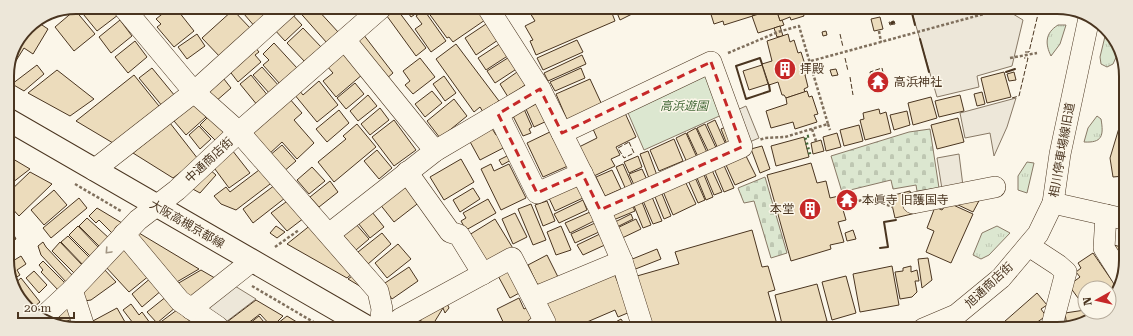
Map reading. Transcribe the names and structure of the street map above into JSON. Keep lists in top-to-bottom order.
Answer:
{
  "streets": {
    "main road": ["大阪高槻京都線"],
    "street": ["相川停車場線旧道", "中通商店街", "旭通商店街"]
  },
  "crossings": [
    ["相川停車場線旧道", "旭通商店街"],
    ["中通商店街", "大阪高槻京都線"]
  ],
  "parks": ["高浜遊園"],
  "places": {
    "building": ["拝殿", "本堂"],
    "temple": ["高浜神社", "本眞寺 旧護国寺"]
  },
  "scale_bar": "20 m",
  "north": "left"
}
